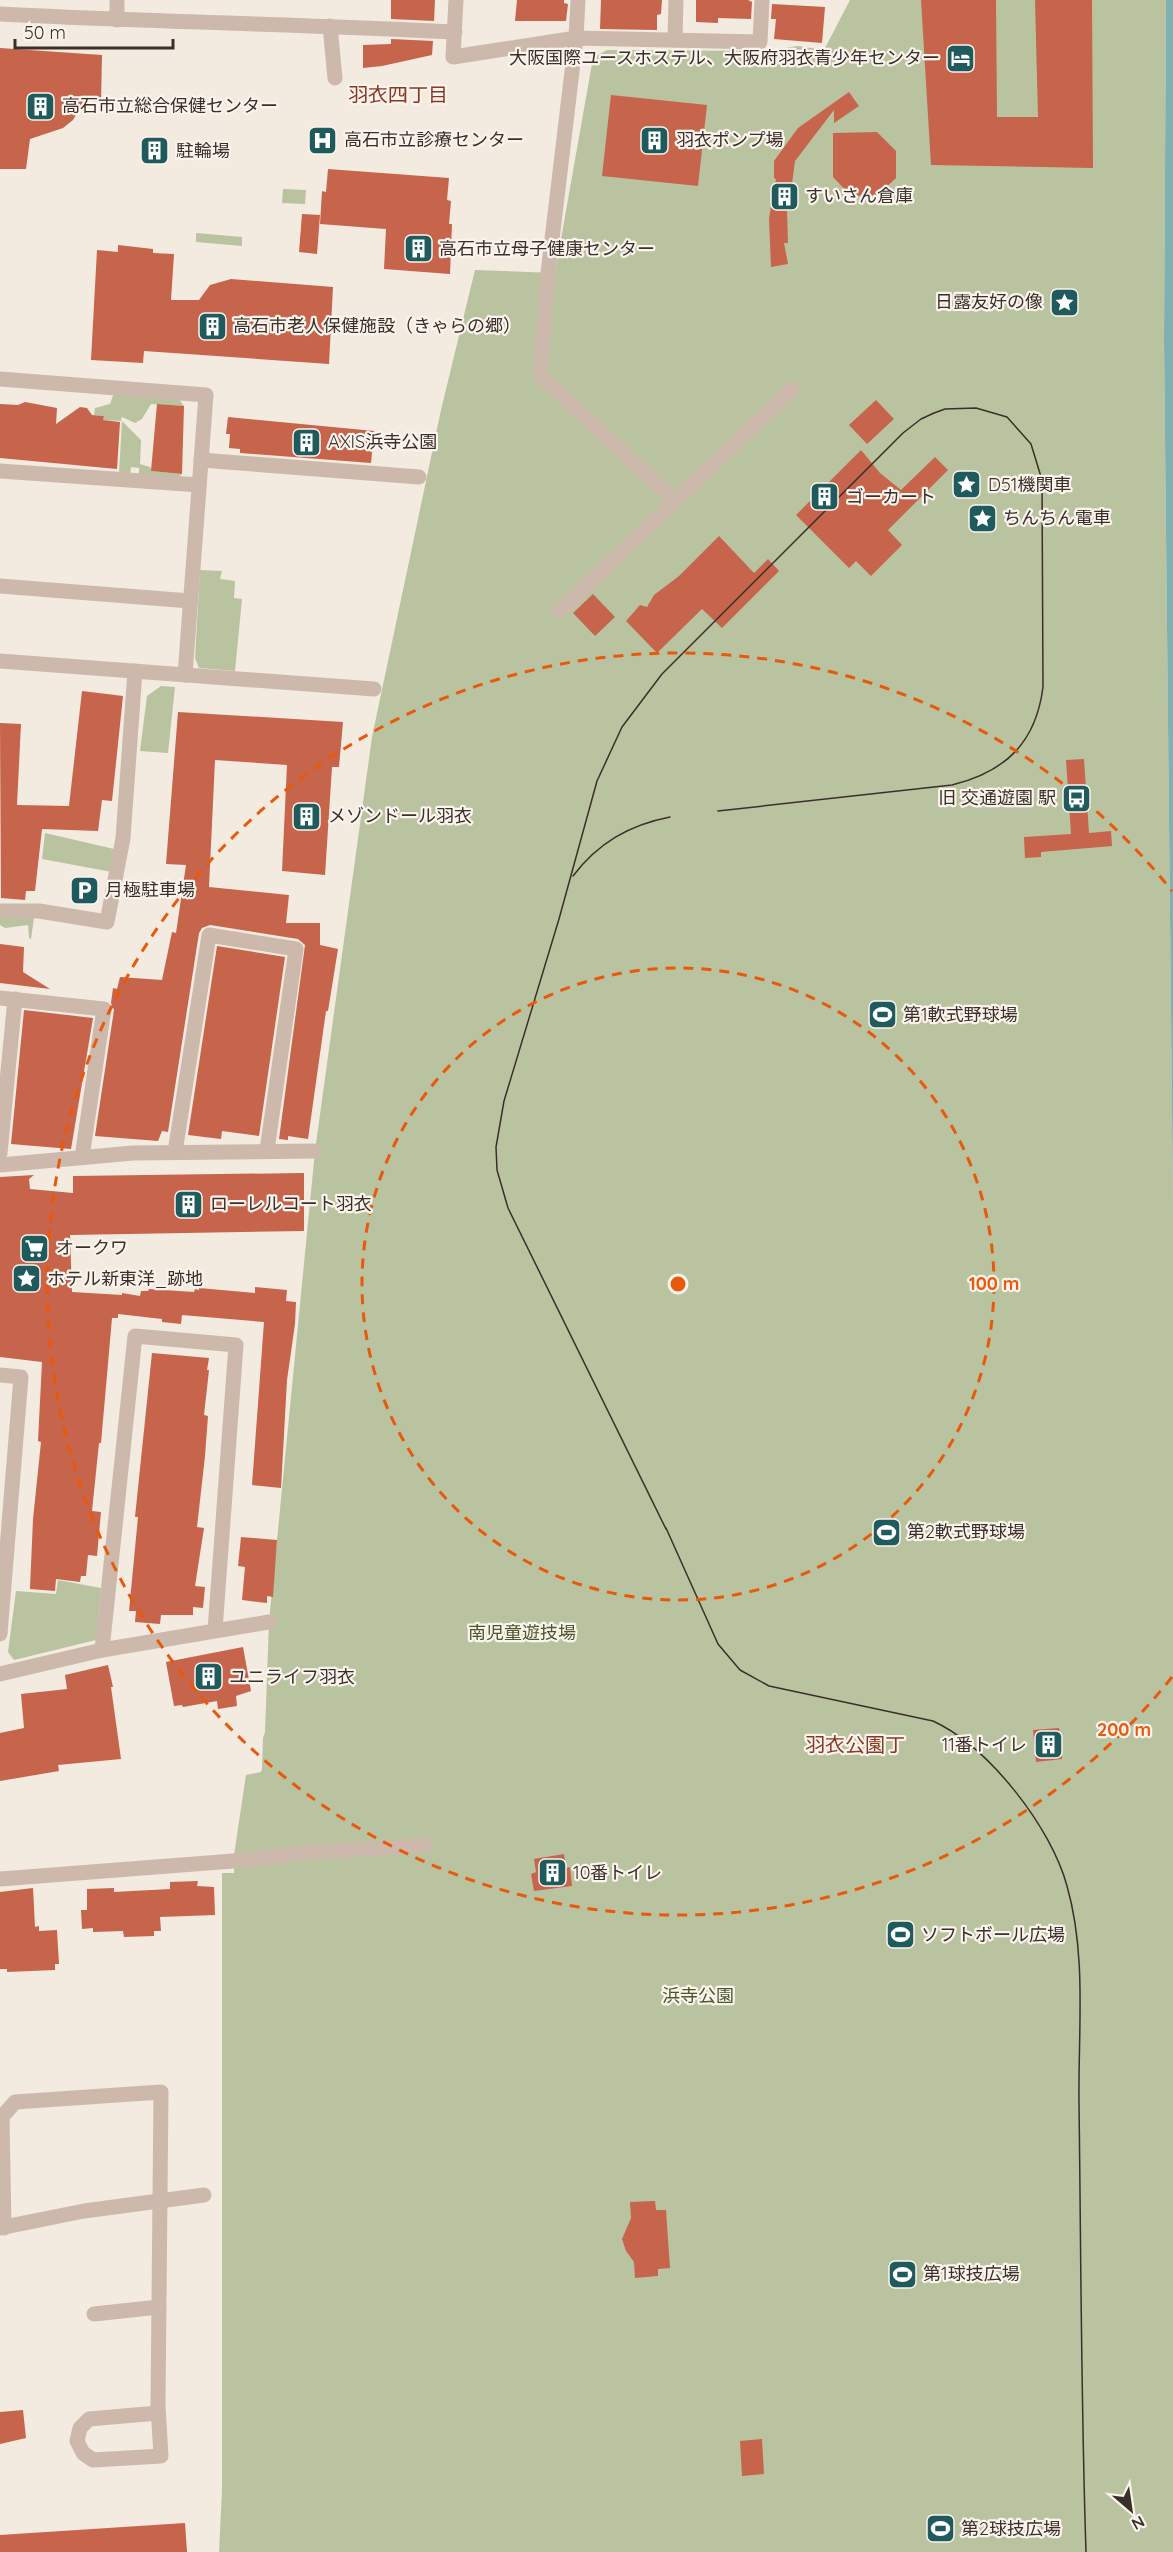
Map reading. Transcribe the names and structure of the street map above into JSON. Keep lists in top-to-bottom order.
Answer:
{
  "districts": ["羽衣四丁目", "羽衣公園丁"],
  "parks": ["南児童遊技場", "浜寺公園"],
  "places": {
    "hotel": ["大阪国際ユースホステル、大阪府羽衣青少年センター"],
    "building": [
      "高石市立総合保健センター",
      "羽衣ポンプ場",
      "駐輪場",
      "すいさん倉庫",
      "高石市立母子健康センター",
      "高石市老人保健施設（きゃらの郷）",
      "AXIS浜寺公園",
      "ゴーカート",
      "メゾンドール羽衣",
      "ローレルコート羽衣",
      "ユニライフ羽衣",
      "11番トイレ",
      "10番トイレ"
    ],
    "hospital": ["高石市立診療センター"],
    "place": [
      "日露友好の像",
      "D51機関車",
      "ちんちん電車",
      "ホテル新東洋_跡地"
    ],
    "bus stop": ["旧 交通遊園 駅"],
    "parking": ["月極駐車場"],
    "sports": [
      "第1軟式野球場",
      "第2軟式野球場",
      "ソフトボール広場",
      "第1球技広場",
      "第2球技広場"
    ],
    "supermarket": ["オークワ"]
  },
  "scale_bar": "50 m",
  "north": "bottom right",
  "rings": ["100 m", "200 m"]
}
